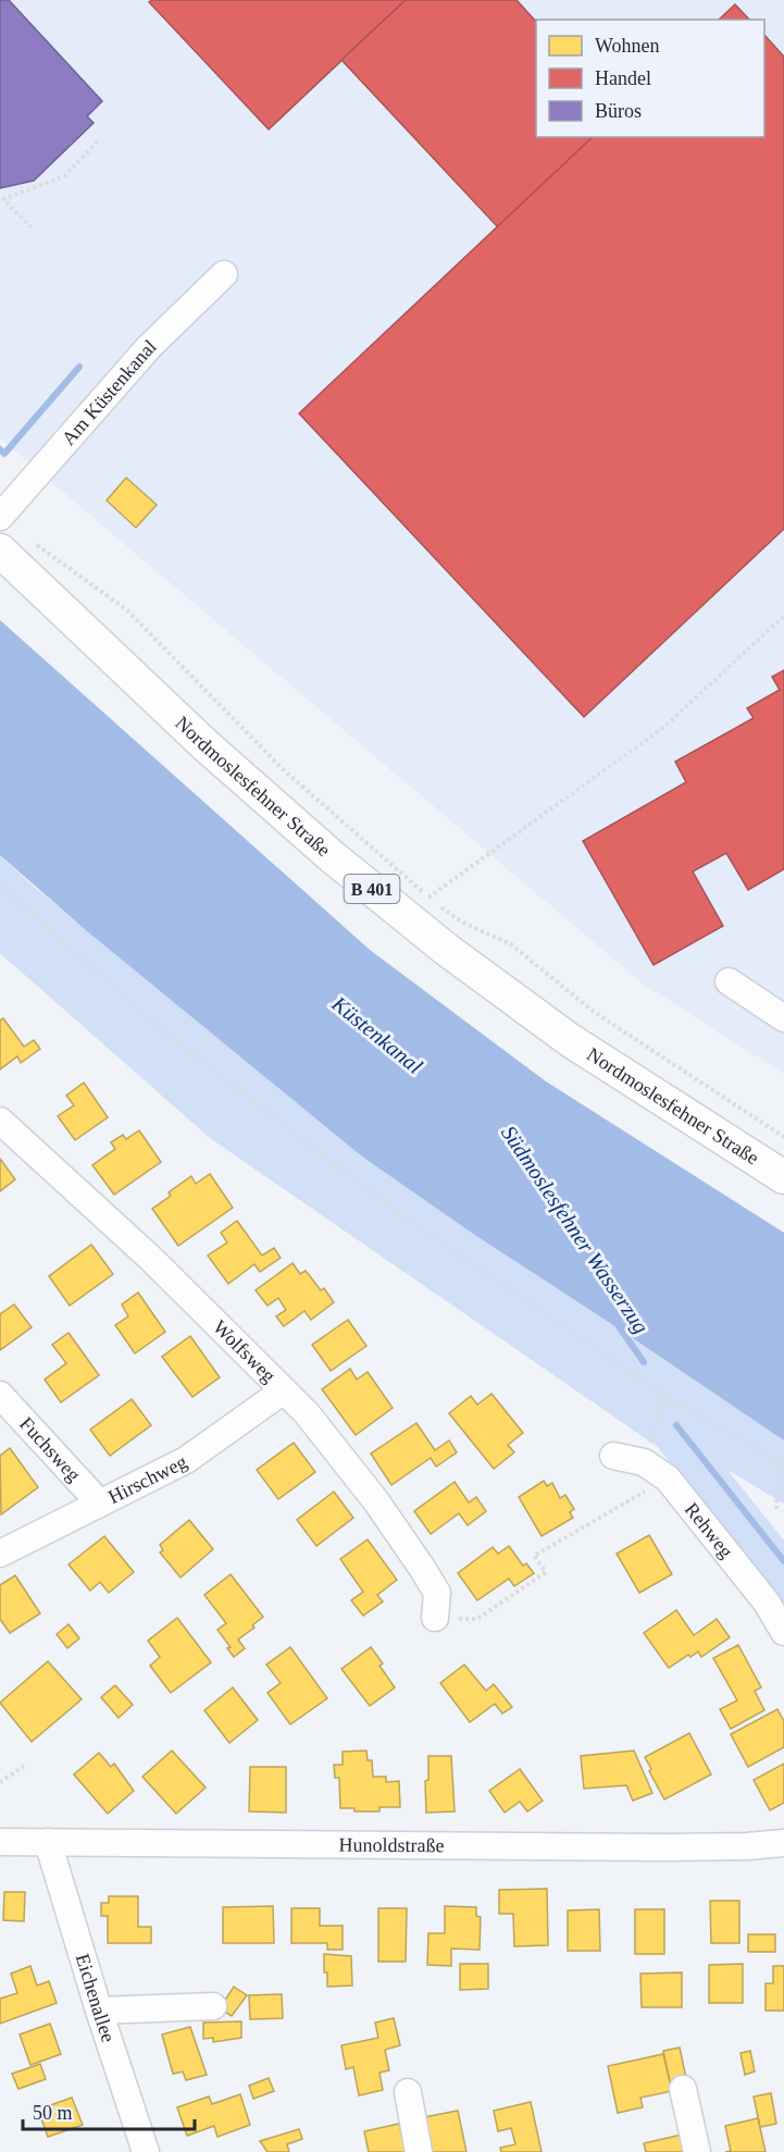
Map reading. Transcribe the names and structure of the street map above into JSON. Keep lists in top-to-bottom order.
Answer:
{
  "streets": {
    "main road": ["Nordmoslesfehner Straße", "B 401"],
    "street": [
      "Am Küstenkanal",
      "Wolfsweg",
      "Fuchsweg",
      "Hirschweg",
      "Rehweg",
      "Hunoldstraße",
      "Eichenallee"
    ]
  },
  "crossings": [
    ["Wolfsweg", "Hirschweg"],
    ["Fuchsweg", "Hirschweg"],
    ["Hunoldstraße", "Eichenallee"]
  ],
  "water": ["Küstenkanal", "Südmoslesfehner Wasserzug"],
  "legend": ["Wohnen", "Handel", "Büros"],
  "scale_bar": "50 m"
}
